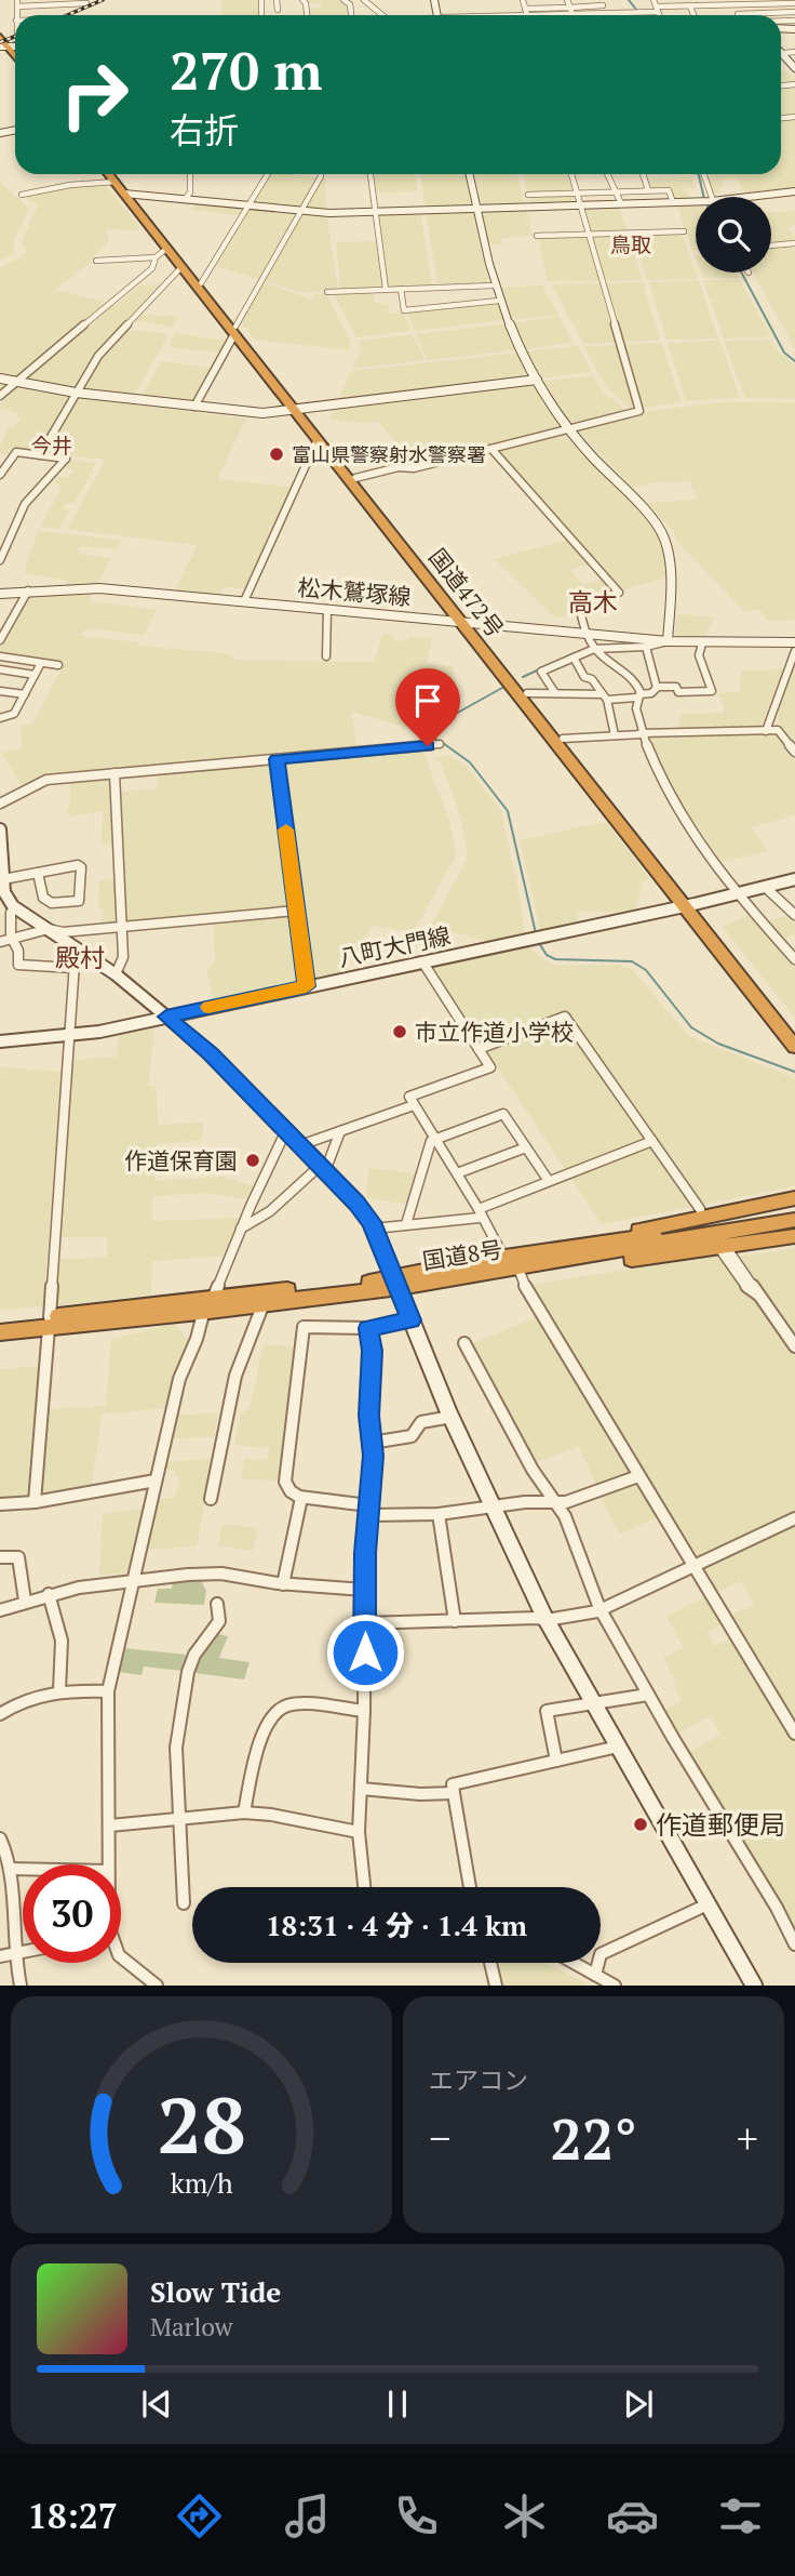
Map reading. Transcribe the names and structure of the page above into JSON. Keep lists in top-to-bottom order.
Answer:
{
  "streets": {
    "highway": ["国道472号", "国道8号"],
    "street": ["松木鷲塚線", "八町大門線"]
  },
  "crossings": [
    ["松木鷲塚線", "国道472号"],
    ["国道472号", "八町大門線"]
  ],
  "districts": [
    "鳥取",
    "今井",
    "高木",
    "殿村"
  ],
  "places": [
    "富山県警察射水警察署",
    "市立作道小学校",
    "作道保育園",
    "作道郵便局"
  ],
  "page": {
    "turn": ["270 m", "右折"],
    "limit": "30",
    "trip": "18:31 · 4 分 · 1.4 km",
    "tile": "エアコン",
    "heat": ["−", "22°", "+"],
    "song": ["Slow Tide", "Marlow"],
    "tabs": "18:27",
    "gauge": ["28", "km/h"]
  }
}
